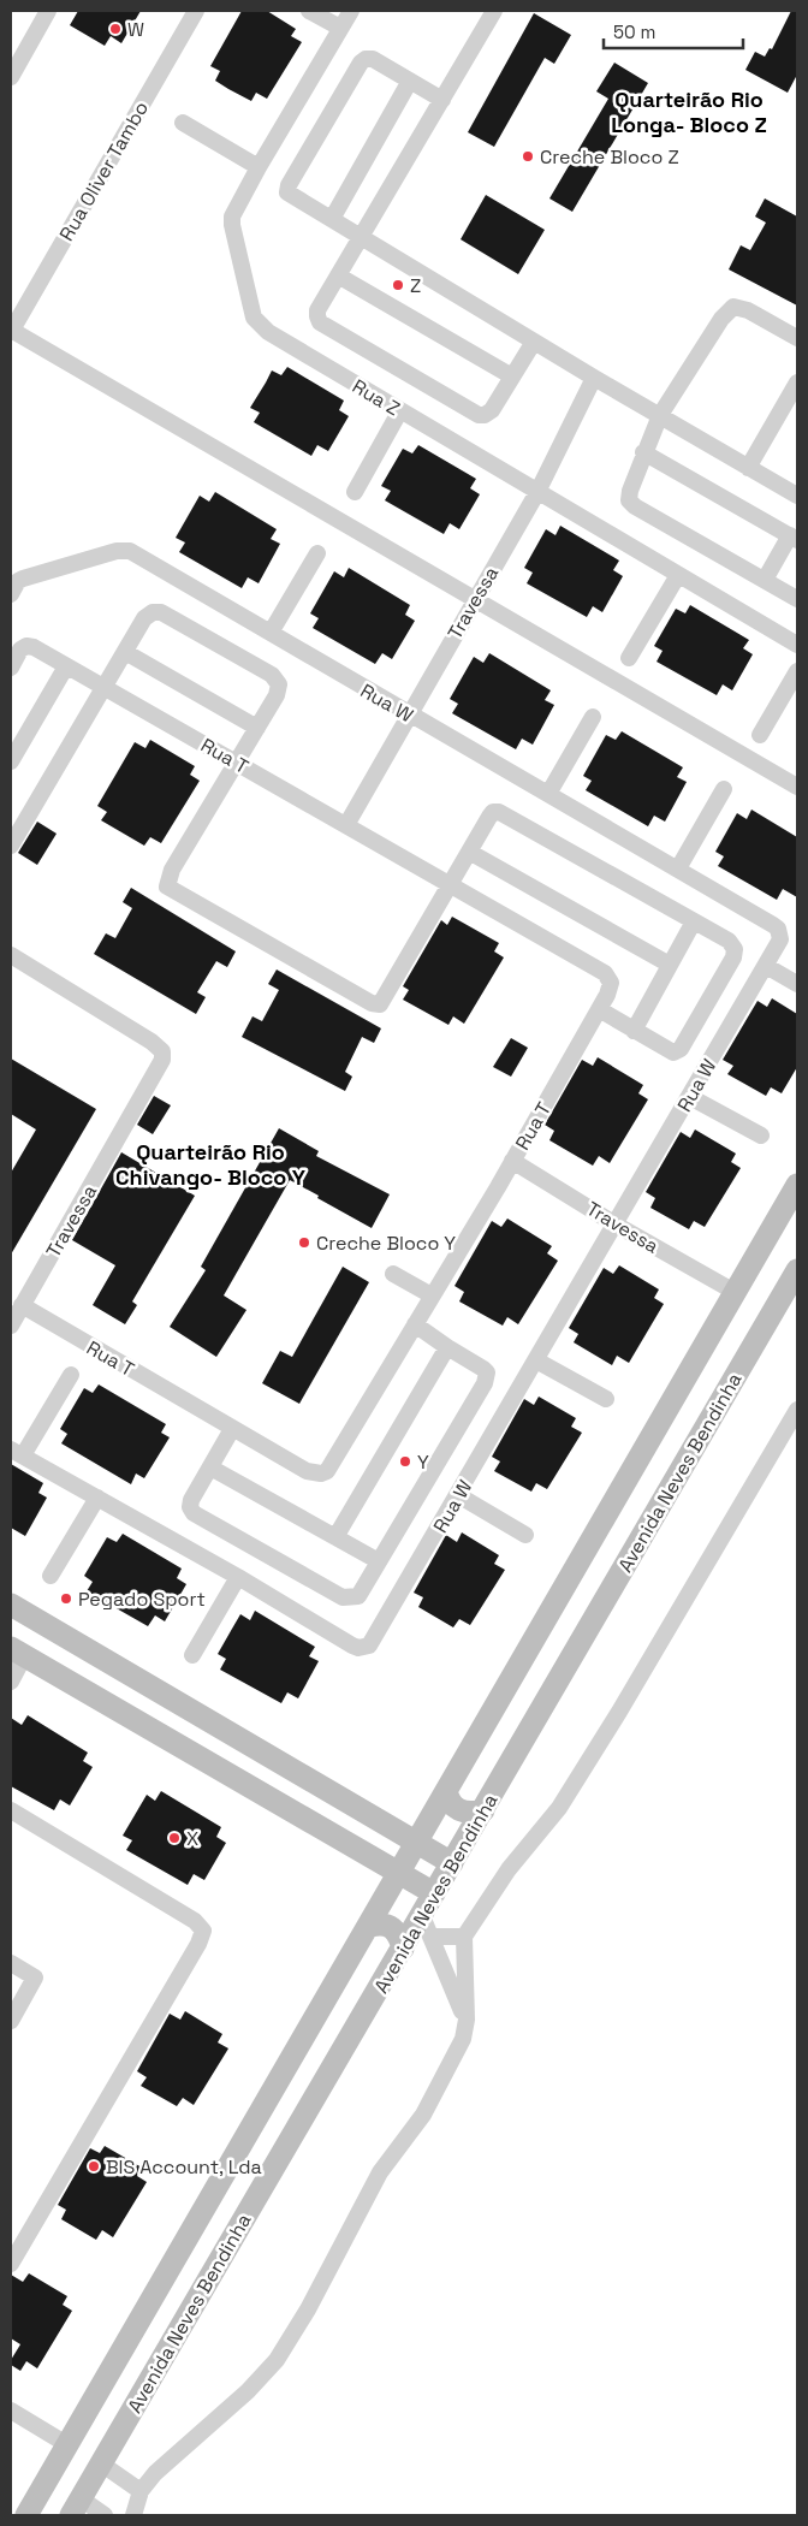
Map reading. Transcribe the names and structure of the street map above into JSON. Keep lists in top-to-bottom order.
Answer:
{
  "streets": {
    "street": [
      "Rua Oliver Tambo",
      "Rua Z",
      "Travessa",
      "Rua W",
      "Rua T",
      "Avenida Neves Bendinha"
    ]
  },
  "crossings": [
    ["Rua Z", "Travessa"],
    ["Travessa", "Rua W"],
    ["Travessa", "Rua T"],
    ["Travessa", "Avenida Neves Bendinha"]
  ],
  "districts": ["Quarteirão Rio Longa- Bloco Z", "Quarteirão Rio Chivango- Bloco Y"],
  "places": [
    "W",
    "Creche Bloco Z",
    "Z",
    "Creche Bloco Y",
    "Y",
    "Pegado Sport",
    "X",
    "BIS Account, Lda"
  ],
  "scale_bar": "50 m"
}
